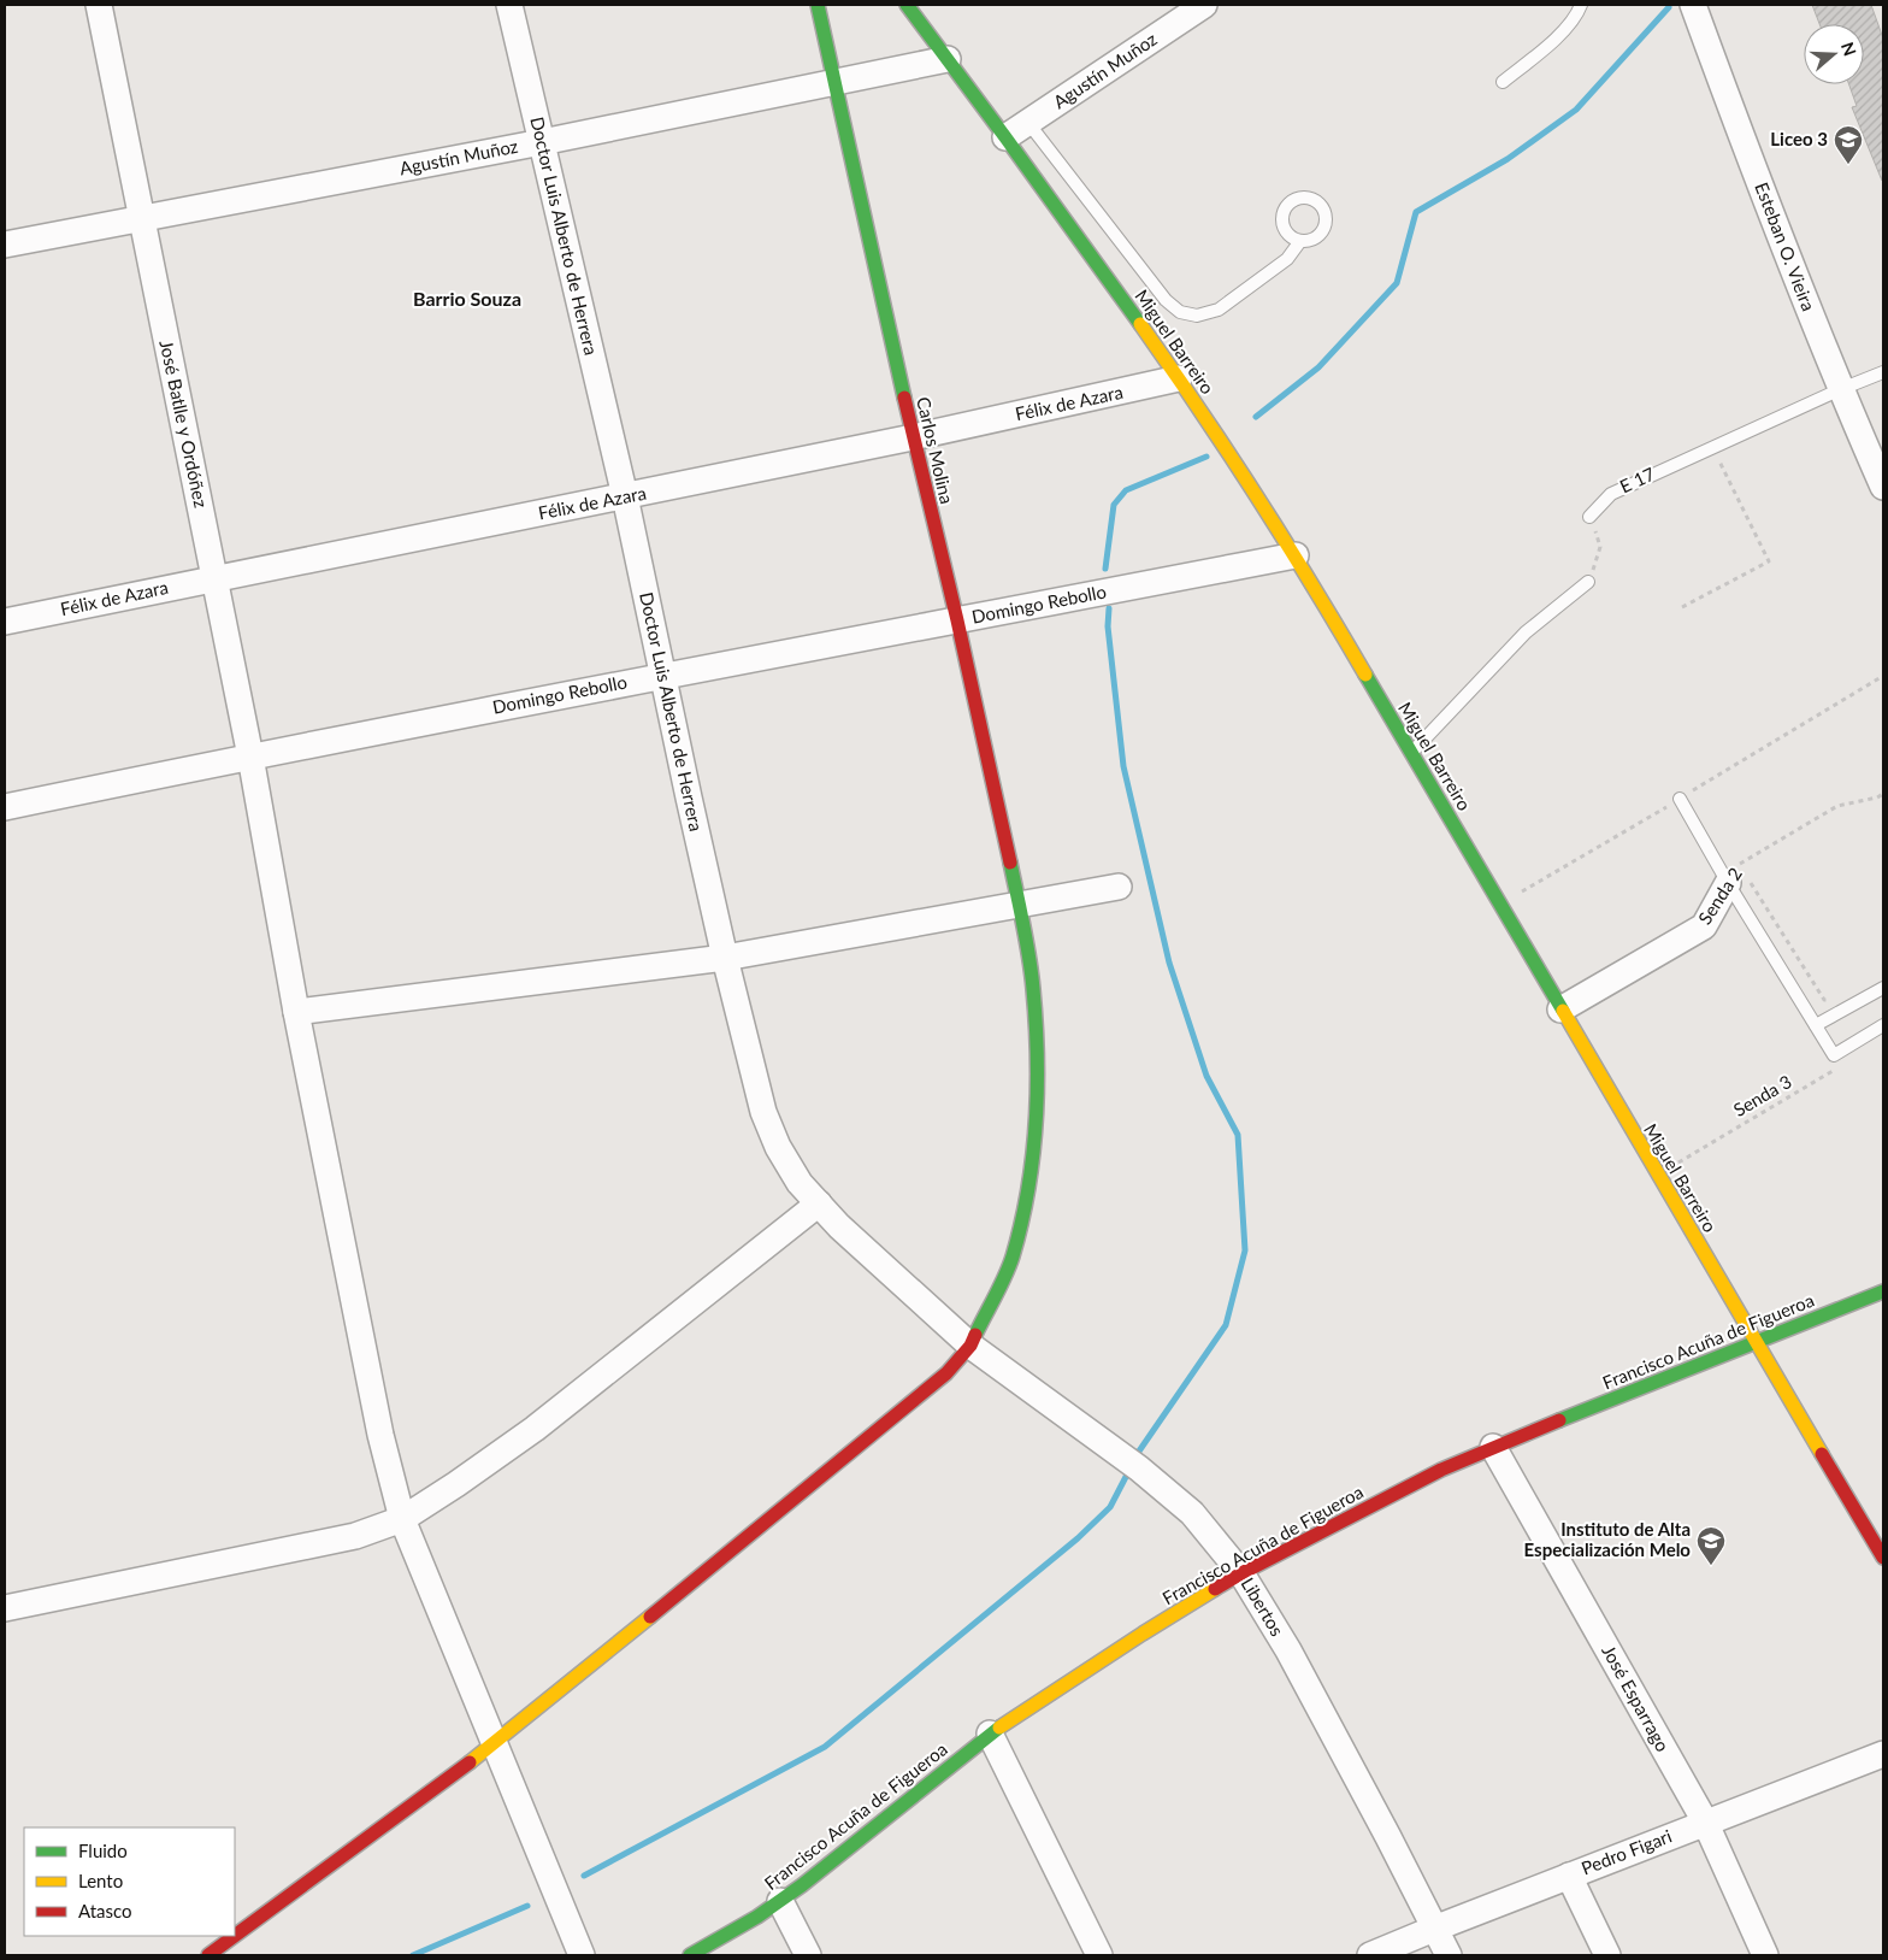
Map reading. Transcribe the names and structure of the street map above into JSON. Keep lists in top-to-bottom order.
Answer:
{
  "streets": {
    "street": [
      "Agustín Muñoz",
      "Doctor Luis Alberto de Herrera",
      "Esteban O. Vieira",
      "Miguel Barreiro",
      "Félix de Azara",
      "José Batlle y Ordóñez",
      "Carlos Molina",
      "Domingo Rebollo",
      "Senda 2",
      "Francisco Acuña de Figueroa",
      "Libertos",
      "José Esparrago",
      "Pedro Figari"
    ],
    "lane": ["E 17"],
    "path": ["Senda 3"]
  },
  "crossings": [
    ["Agustín Muñoz", "Doctor Luis Alberto de Herrera"],
    ["Agustín Muñoz", "Miguel Barreiro"],
    ["Agustín Muñoz", "José Batlle y Ordóñez"],
    ["Agustín Muñoz", "Carlos Molina"],
    ["Doctor Luis Alberto de Herrera", "Félix de Azara"],
    ["Doctor Luis Alberto de Herrera", "Carlos Molina"],
    ["Doctor Luis Alberto de Herrera", "Domingo Rebollo"],
    ["Doctor Luis Alberto de Herrera", "Libertos"],
    ["Esteban O. Vieira", "E 17"],
    ["Miguel Barreiro", "Félix de Azara"],
    ["Miguel Barreiro", "Domingo Rebollo"],
    ["Miguel Barreiro", "Senda 2"],
    ["Miguel Barreiro", "Senda 3"],
    ["Miguel Barreiro", "Francisco Acuña de Figueroa"],
    ["Félix de Azara", "José Batlle y Ordóñez"],
    ["Félix de Azara", "Carlos Molina"],
    ["José Batlle y Ordóñez", "Carlos Molina"],
    ["José Batlle y Ordóñez", "Domingo Rebollo"],
    ["Carlos Molina", "Domingo Rebollo"],
    ["Carlos Molina", "Libertos"],
    ["Francisco Acuña de Figueroa", "Libertos"],
    ["Francisco Acuña de Figueroa", "José Esparrago"],
    ["Libertos", "Pedro Figari"],
    ["José Esparrago", "Pedro Figari"]
  ],
  "districts": ["Barrio Souza"],
  "places": {
    "school or university": ["Liceo 3", "Instituto de Alta Especialización Melo"]
  },
  "legend": ["Fluido", "Lento", "Atasco"],
  "north": "right"
}
